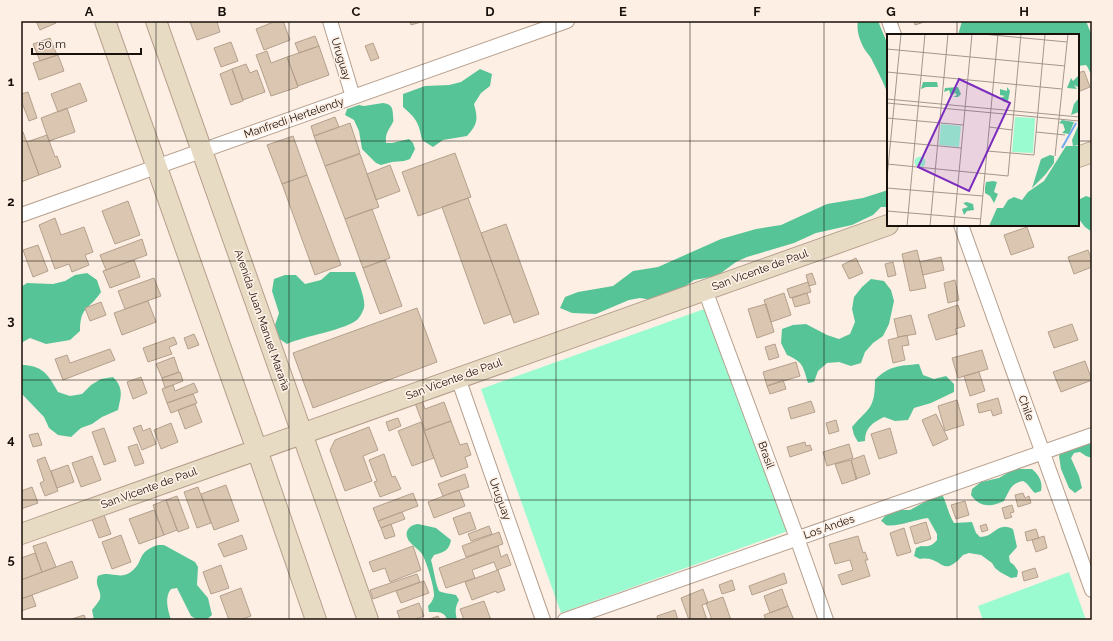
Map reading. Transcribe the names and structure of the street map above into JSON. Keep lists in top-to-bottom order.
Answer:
{
  "streets": {
    "street": [
      "Uruguay",
      "Manfredi Hertelendy",
      "San Vicente de Paul",
      "Avenida Juan Manuel Maraña",
      "Chile",
      "Brasil",
      "Los Andes"
    ]
  },
  "crossings": [
    ["Uruguay", "Manfredi Hertelendy"],
    ["Uruguay", "San Vicente de Paul"],
    ["Manfredi Hertelendy", "Avenida Juan Manuel Maraña"],
    ["San Vicente de Paul", "Avenida Juan Manuel Maraña"],
    ["San Vicente de Paul", "Brasil"],
    ["Chile", "Los Andes"],
    ["Brasil", "Los Andes"]
  ],
  "scale_bar": "50 m",
  "grid": {
    "columns": [
      "A",
      "B",
      "C",
      "D",
      "E",
      "F",
      "G",
      "H"
    ],
    "rows": [
      "1",
      "2",
      "3",
      "4",
      "5"
    ]
  }
}
